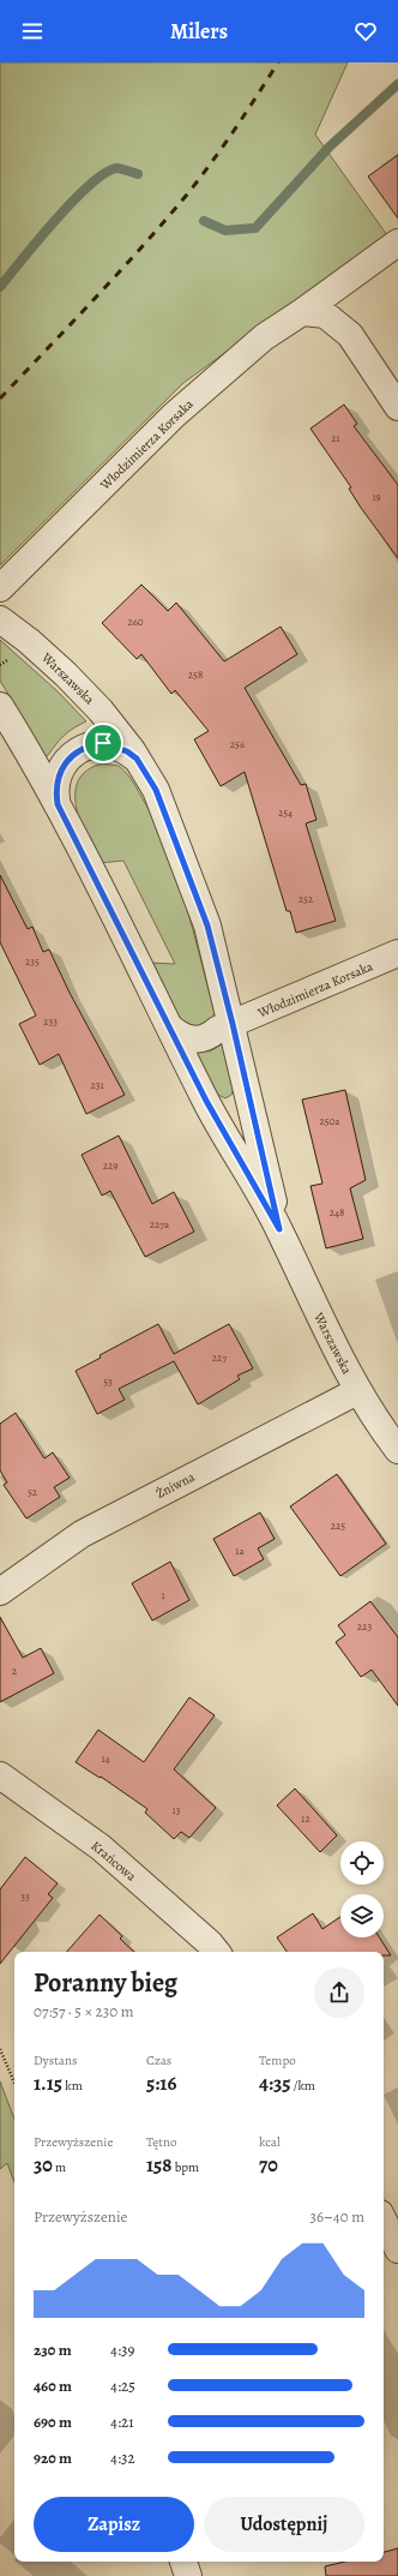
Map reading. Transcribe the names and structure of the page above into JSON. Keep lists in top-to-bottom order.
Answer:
{
  "streets": {
    "street": [
      "Włodzimierza Korsaka",
      "Warszawska",
      "Żniwna",
      "Krańcowa"
    ]
  },
  "crossings": [
    ["Włodzimierza Korsaka", "Warszawska"],
    ["Warszawska", "Żniwna"]
  ],
  "house_numbers": [
    "21",
    "19",
    "260",
    "258",
    "256",
    "254",
    "252",
    "235",
    "233",
    "231",
    "250a",
    "229",
    "248",
    "227a",
    "227",
    "53",
    "52",
    "225",
    "1a",
    "1",
    "223",
    "2",
    "14",
    "13",
    "12",
    "33"
  ],
  "page": {
    "header": "Milers",
    "heading": ["Poranny bieg", "07:57 · 5 × 230 m"],
    "stats": [
      ["Dystans", "1.15 km"],
      ["Czas", "5:16"],
      ["Tempo", "4:35 /km"],
      ["Przewyższenie", "30 m"],
      ["Tętno", "158 bpm"],
      ["kcal", "70"]
    ],
    "chart": ["Przewyższenie", "36–40 m"],
    "list": [
      {
        "name": "230 m",
        "note": "4:39"
      },
      {
        "name": "460 m",
        "note": "4:25"
      },
      {
        "name": "690 m",
        "note": "4:21"
      },
      {
        "name": "920 m",
        "note": "4:32"
      }
    ],
    "buttons": ["Zapisz", "Udostępnij"]
  }
}
